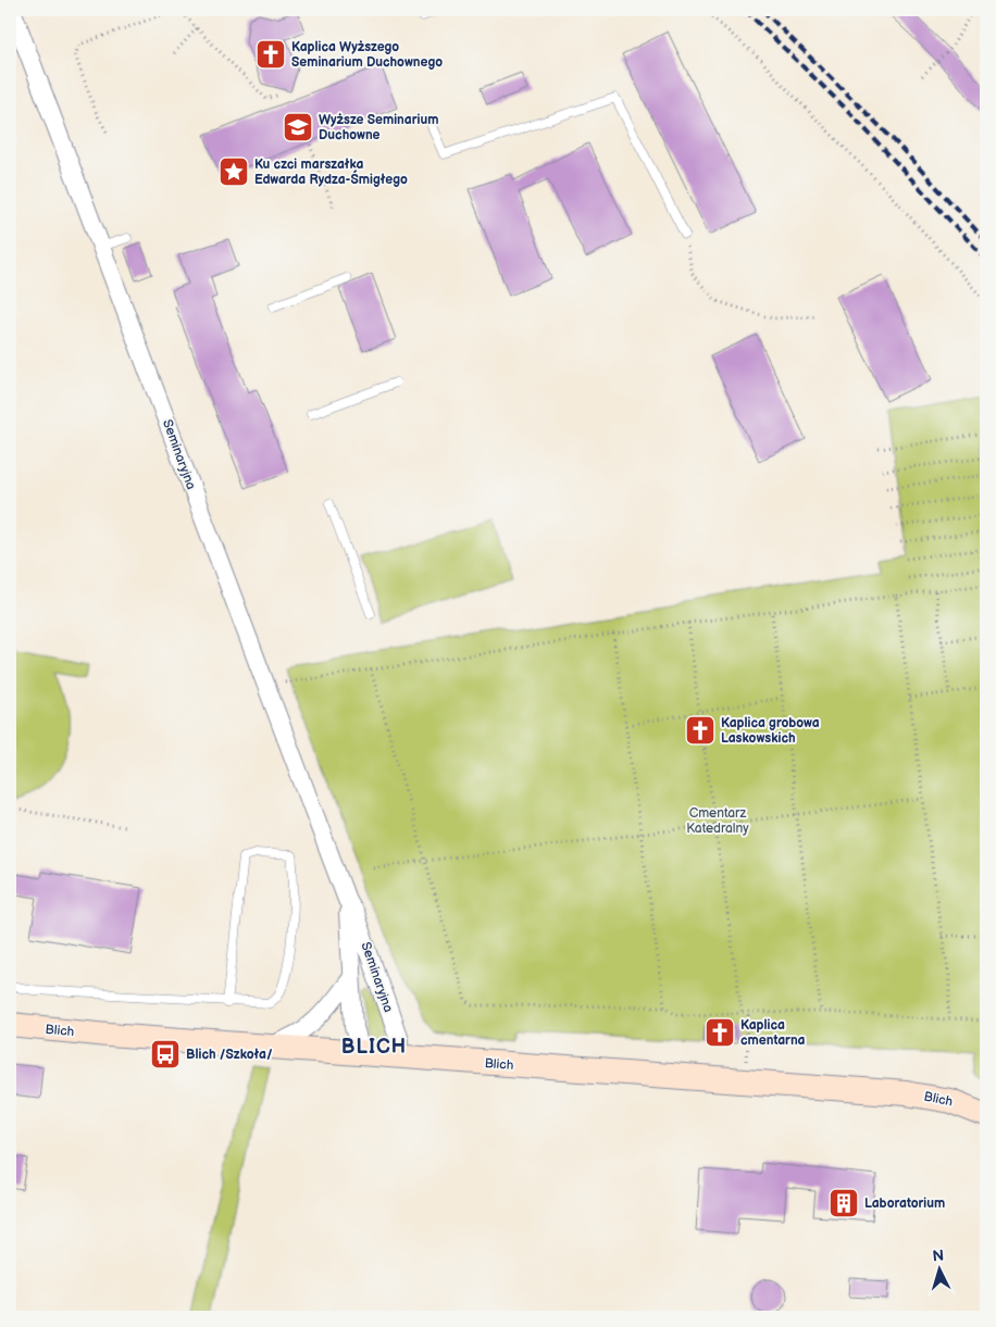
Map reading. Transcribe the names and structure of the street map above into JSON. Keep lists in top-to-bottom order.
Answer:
{
  "streets": {
    "street": ["Seminaryjna", "Blich"]
  },
  "crossings": [
    ["Seminaryjna", "Blich"]
  ],
  "districts": ["BLICH"],
  "parks": ["Cmentarz Katedralny"],
  "places": {
    "church": ["Kaplica Wyższego Seminarium Duchownego", "Kaplica grobowa Laskowskich", "Kaplica cmentarna"],
    "school or university": ["Wyższe Seminarium Duchowne"],
    "place": ["Ku czci marszałka Edwarda Rydza-Śmigłego"],
    "bus stop": ["Blich /Szkoła/"],
    "building": ["Laboratorium"]
  },
  "north": "top"
}
